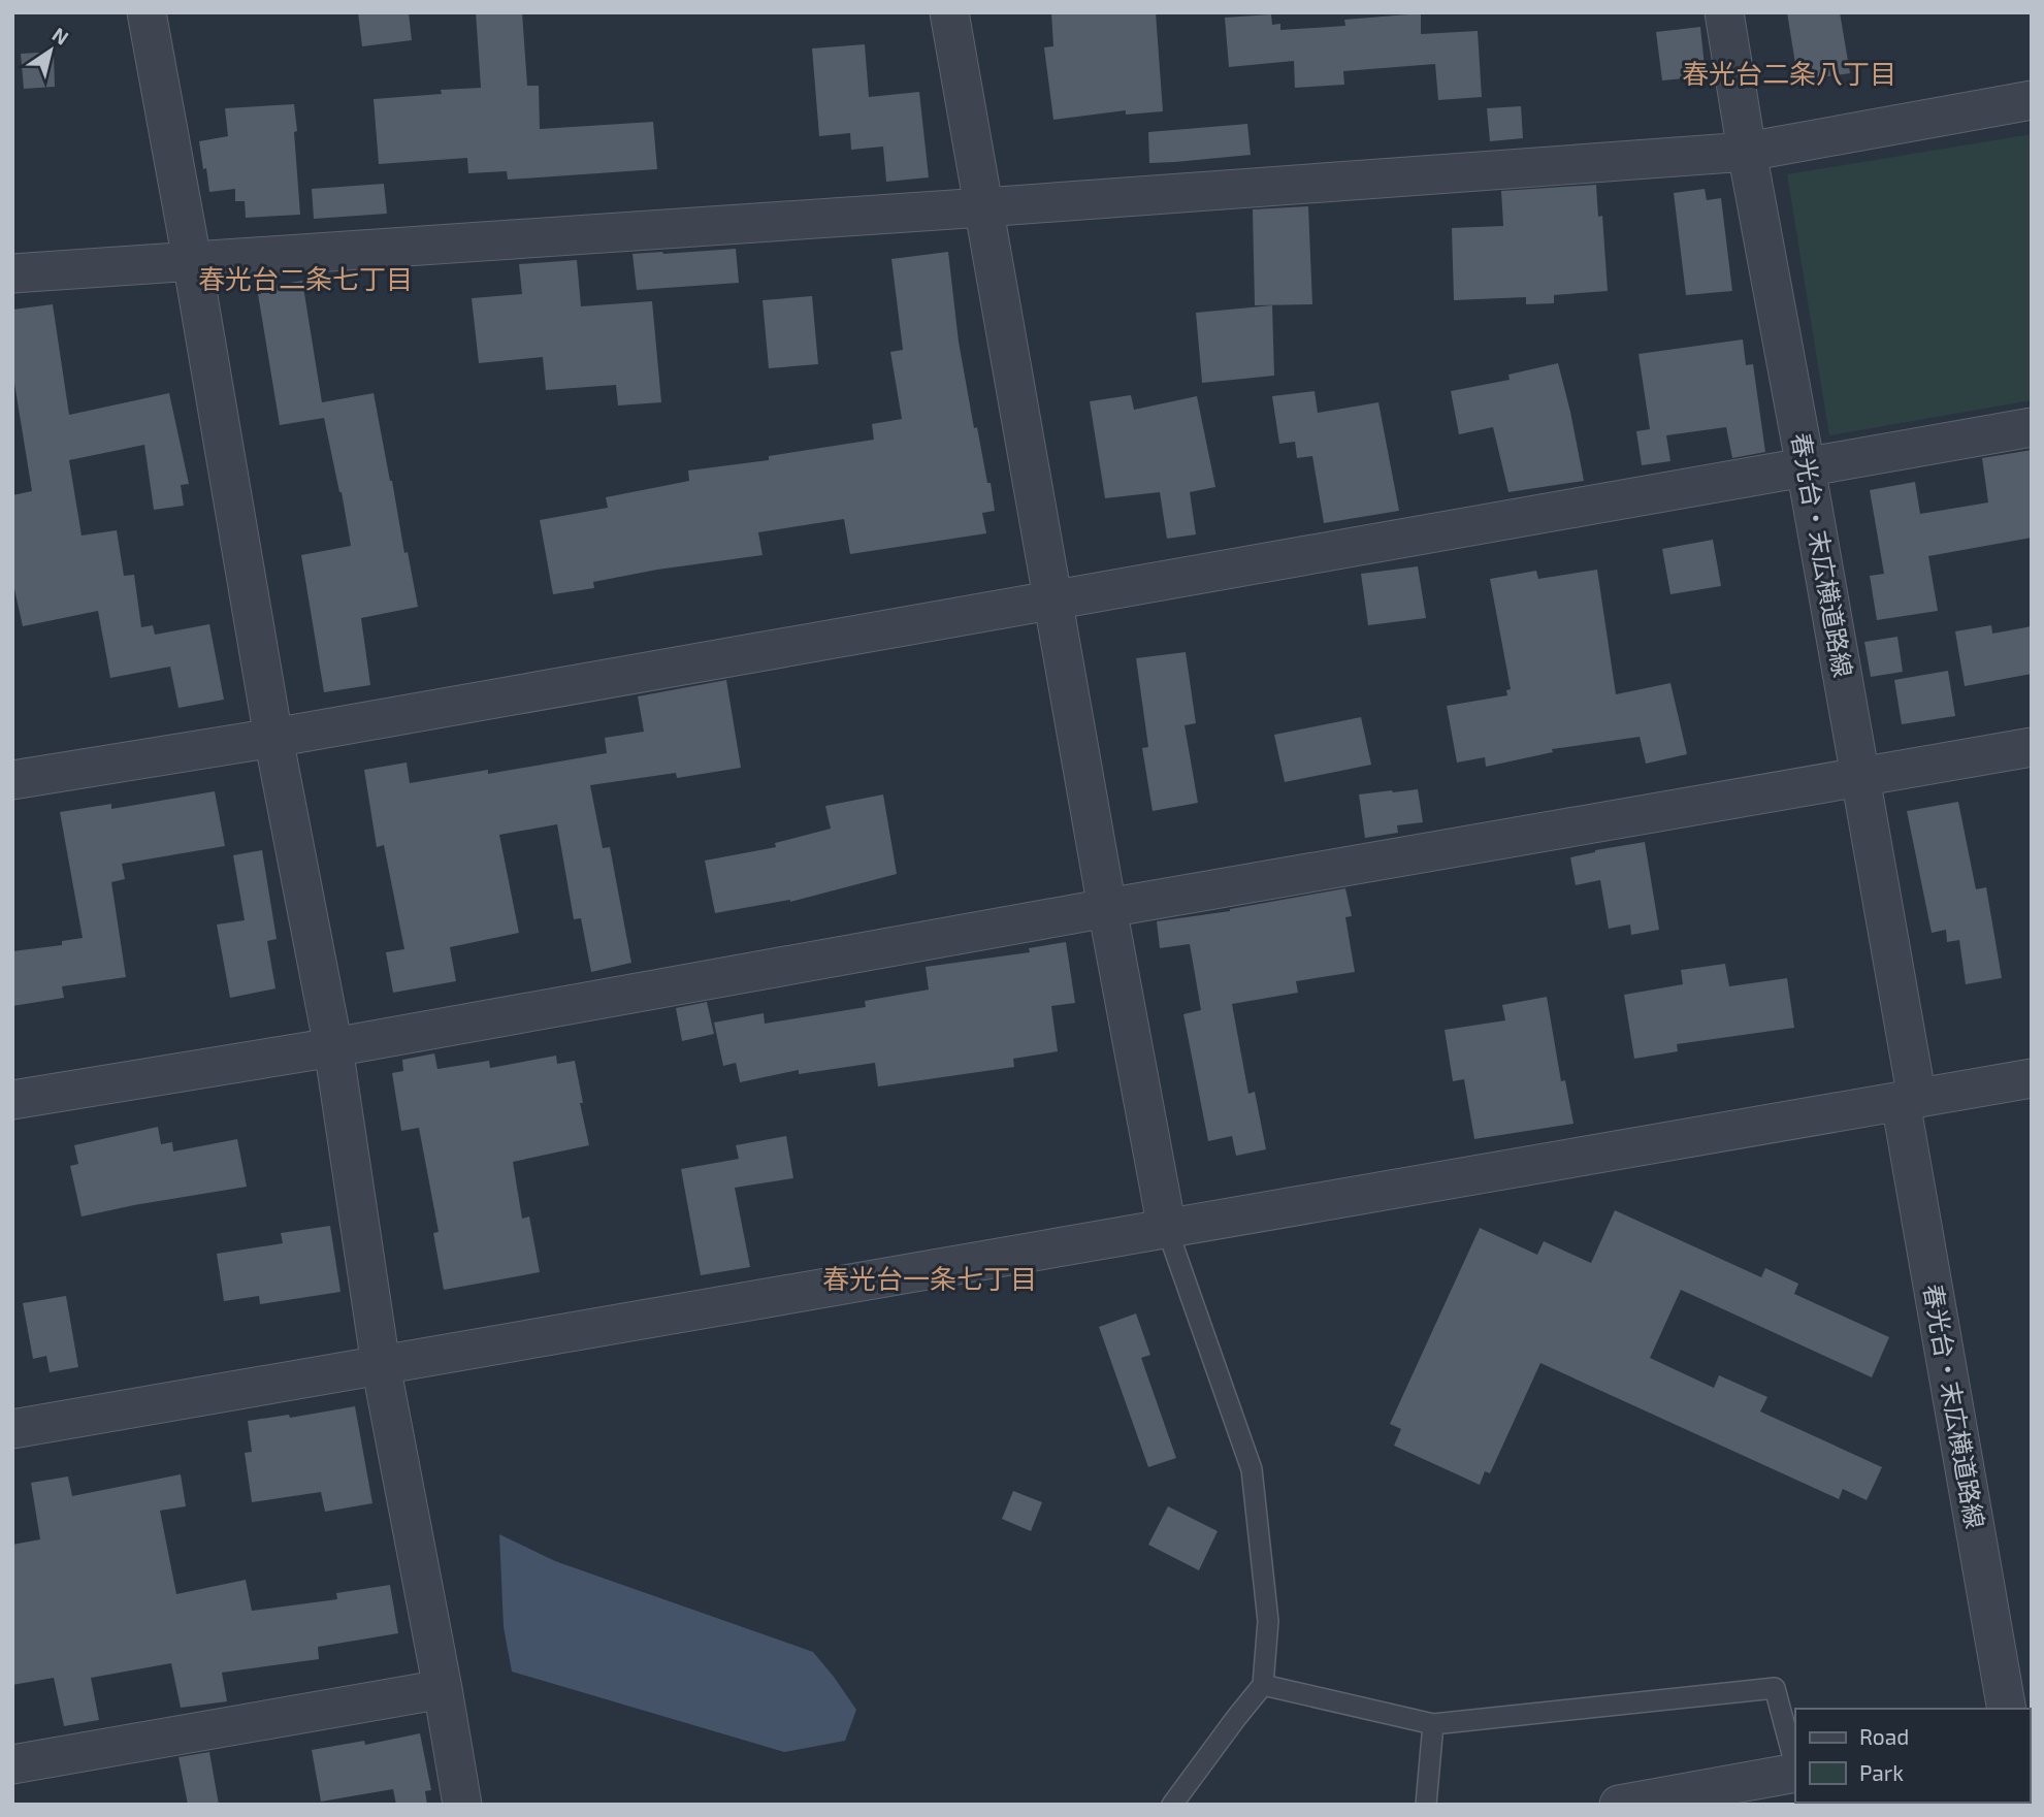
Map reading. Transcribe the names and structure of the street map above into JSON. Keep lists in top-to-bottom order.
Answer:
{
  "streets": {
    "street": ["春光台・末広横道路線"]
  },
  "districts": ["春光台二条八丁目", "春光台二条七丁目", "春光台一条七丁目"],
  "legend": ["Road", "Park"],
  "north": "top right"
}
